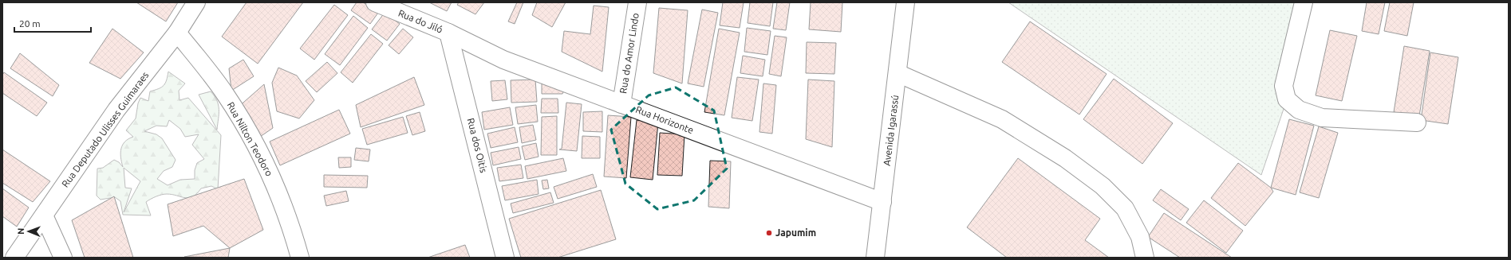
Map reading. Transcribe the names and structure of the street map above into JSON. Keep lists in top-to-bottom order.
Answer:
{
  "streets": {
    "street": [
      "Rua do Jiló",
      "Rua do Amor Lindo",
      "Rua Horizonte",
      "Rua Deputado Ulisses Guimaraes",
      "Avenida Igarassú",
      "Rua Nilton Teodoro",
      "Rua dos Oitis"
    ]
  },
  "crossings": [
    ["Rua do Jiló", "Rua Horizonte"],
    ["Rua do Jiló", "Rua dos Oitis"],
    ["Rua do Amor Lindo", "Rua Horizonte"],
    ["Rua Horizonte", "Avenida Igarassú"],
    ["Rua Horizonte", "Rua dos Oitis"],
    ["Rua Deputado Ulisses Guimaraes", "Rua Nilton Teodoro"]
  ],
  "places": ["Japumim"],
  "scale_bar": "20 m",
  "north": "left"
}
